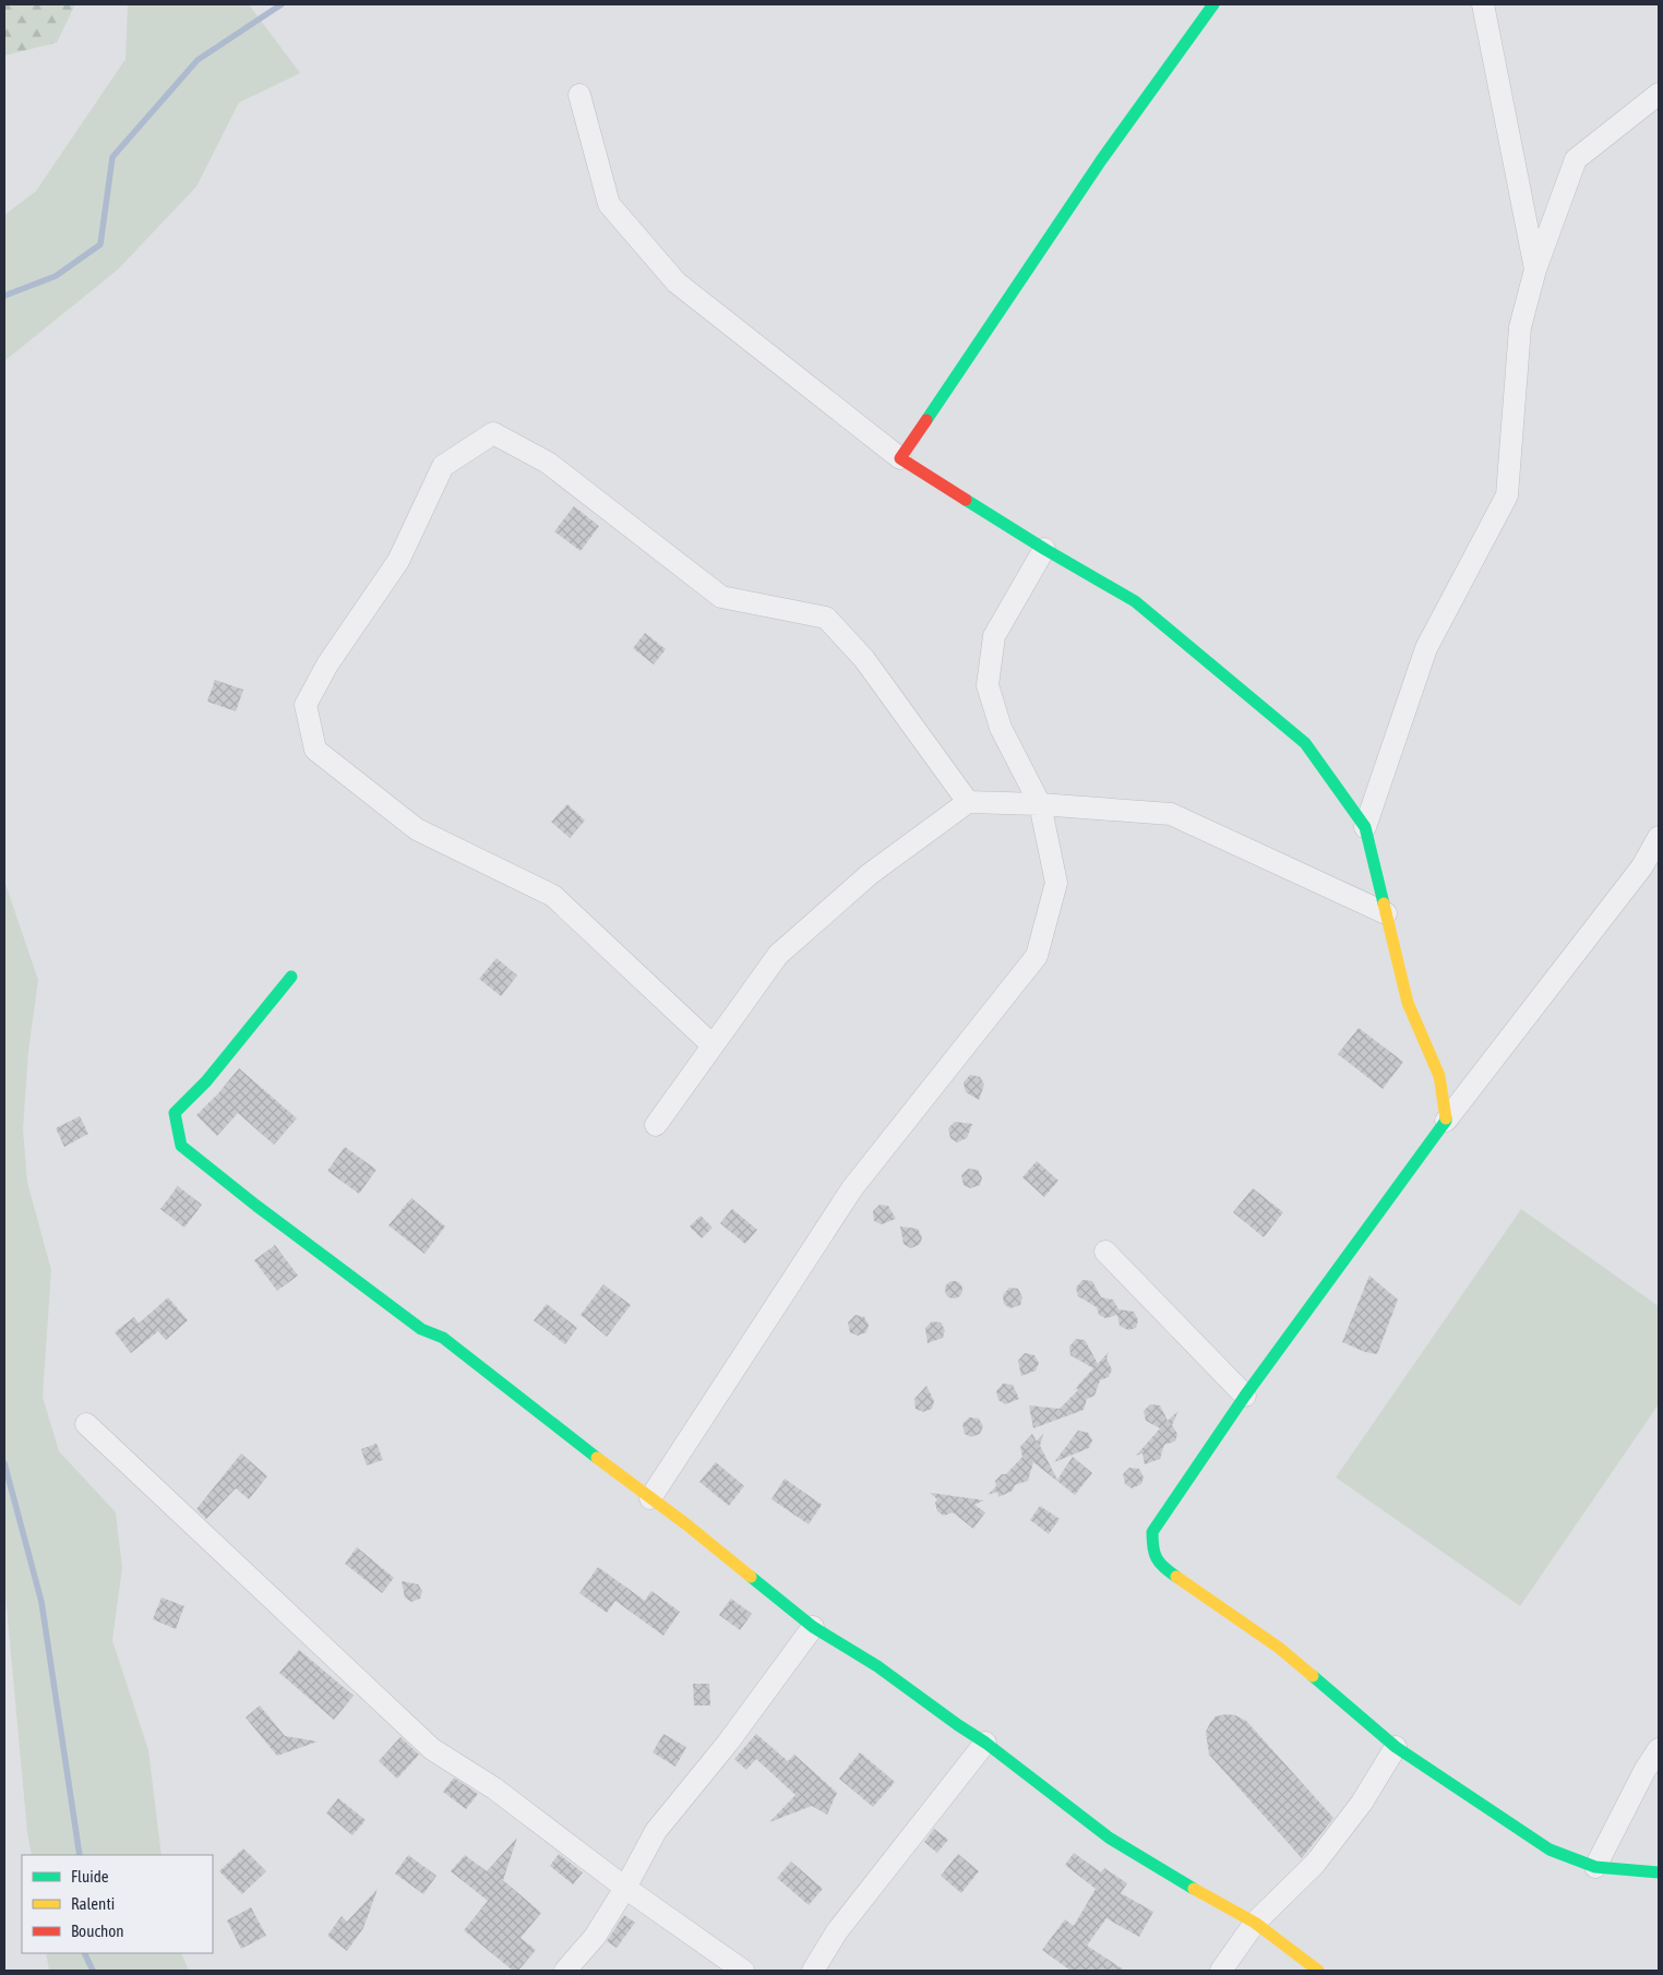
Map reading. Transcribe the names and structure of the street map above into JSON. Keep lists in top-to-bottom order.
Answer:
{
  "legend": ["Fluide", "Ralenti", "Bouchon"]
}
